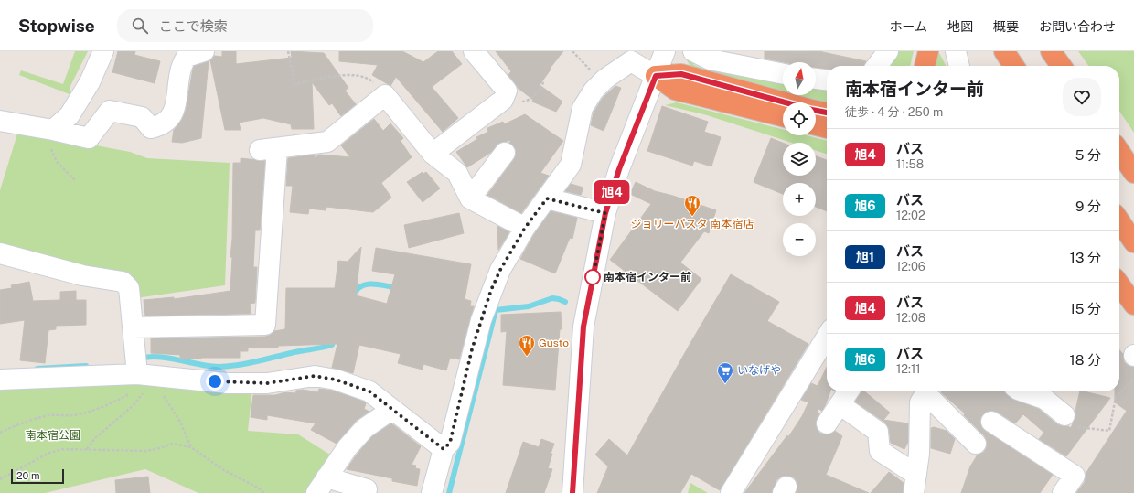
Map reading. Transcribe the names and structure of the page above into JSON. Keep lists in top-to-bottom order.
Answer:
{
  "parks": ["南本宿公園"],
  "places": {
    "restaurant": ["ジョリーパスタ 南本宿店", "Gusto"],
    "other": ["南本宿インター前"],
    "supermarket": ["いなげや"]
  },
  "lines": ["bus line 旭4"],
  "scale_bar": "20 m",
  "north": "top",
  "page": {
    "header": "Stopwise",
    "search": "ここで検索",
    "nav": [
      "ホーム",
      "地図",
      "概要",
      "お問い合わせ"
    ],
    "on_map": "旭4",
    "map_buttons": ["+", "−"],
    "heading": ["南本宿インター前", "徒歩 · 4 分 · 250 m"],
    "list": [
      {
        "mark": "旭4",
        "name": "バス",
        "note": "11:58",
        "value": "5 分"
      },
      {
        "mark": "旭6",
        "name": "バス",
        "note": "12:02",
        "value": "9 分"
      },
      {
        "mark": "旭1",
        "name": "バス",
        "note": "12:06",
        "value": "13 分"
      },
      {
        "mark": "旭4",
        "name": "バス",
        "note": "12:08",
        "value": "15 分"
      },
      {
        "mark": "旭6",
        "name": "バス",
        "note": "12:11",
        "value": "18 分"
      }
    ],
    "scale": "20 m"
  }
}
